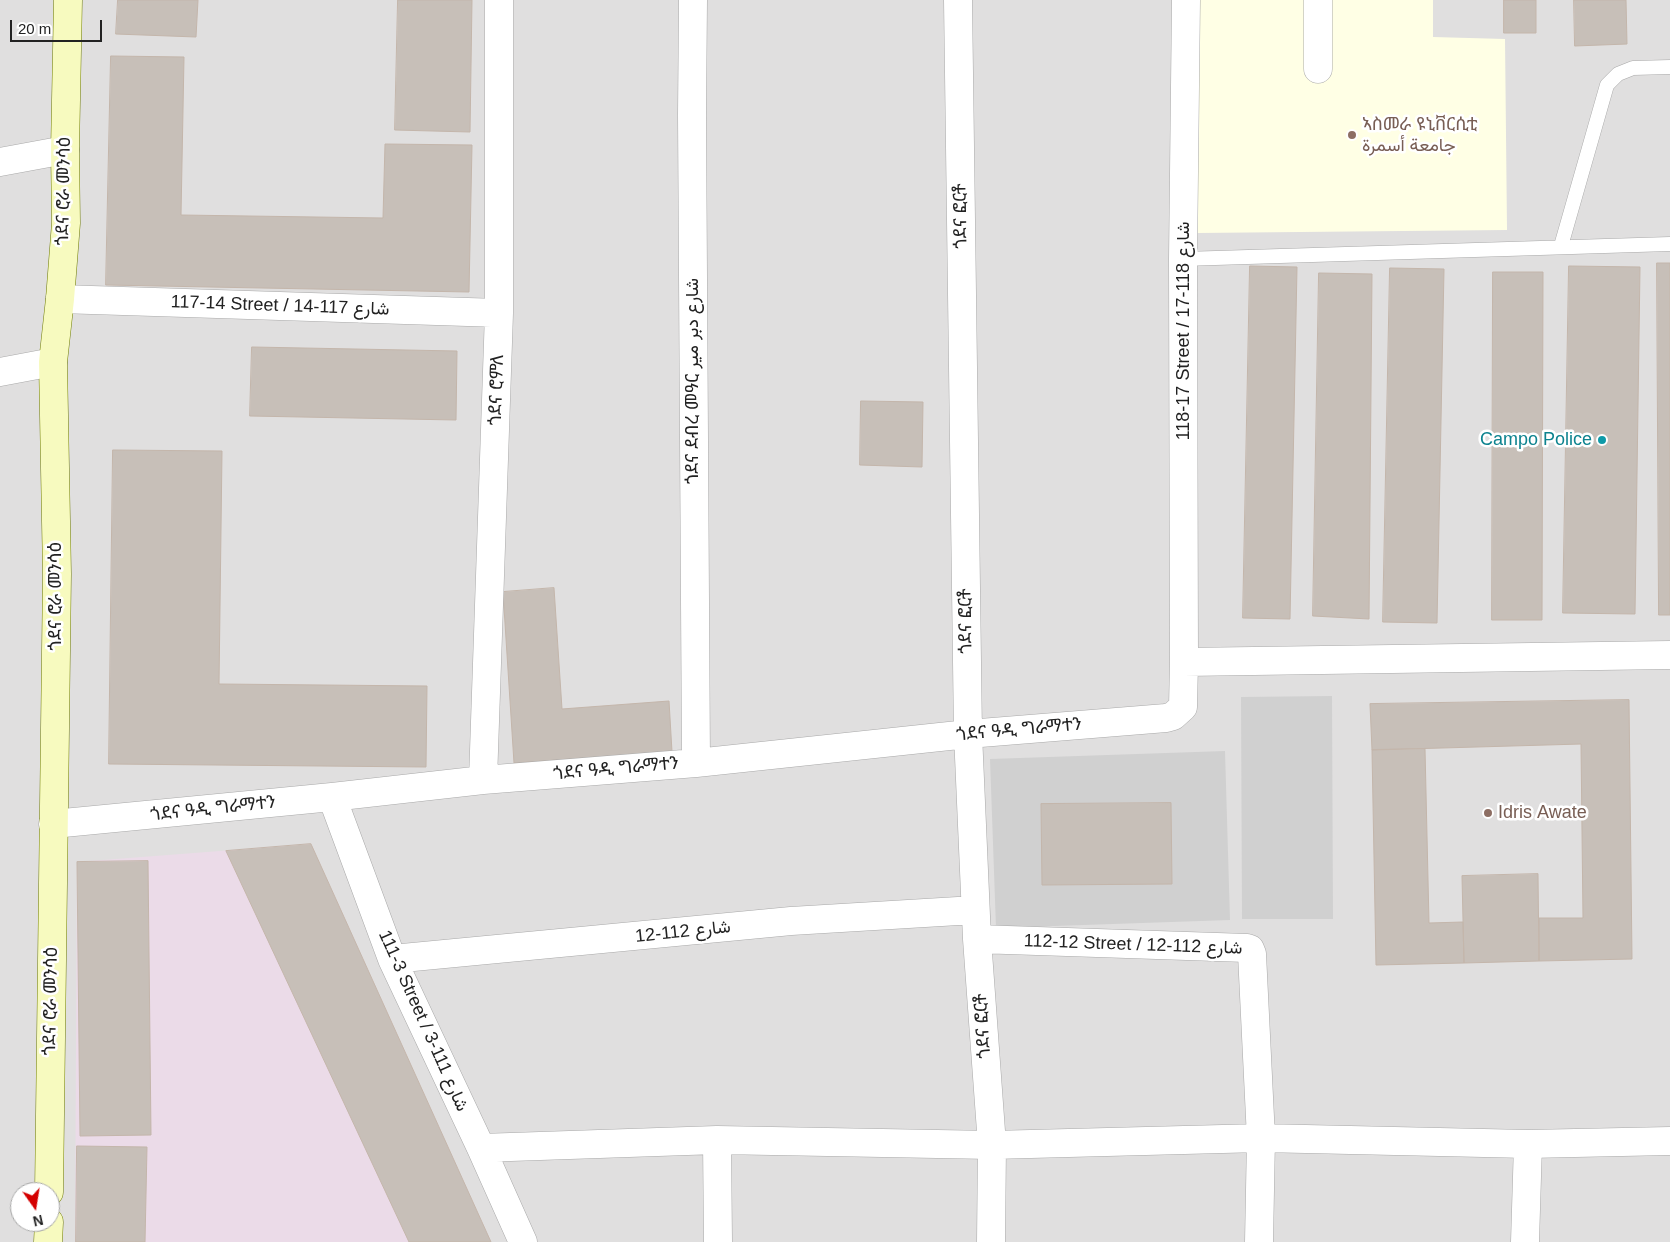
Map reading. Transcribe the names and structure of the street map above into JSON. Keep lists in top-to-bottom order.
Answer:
{
  "streets": {
    "main road": ["ጎደና ሮራ መንሳዕ"],
    "street": [
      "ጎደና ፎርቶ",
      "117-14 Street / شارع 117-14",
      "118-17 Street / شارع 118-17",
      "ጎደና ደብረ መዓር شارع دبر مير",
      "ጎደና ሮምለ",
      "ጎደና ዓዲ ግራማተን",
      "شارع 112-12",
      "112-12 Street / شارع 112-12",
      "111-3 Street / شارع 111-3"
    ]
  },
  "crossings": [
    ["ጎደና ሮራ መንሳዕ", "117-14 Street / شارع 117-14"],
    ["ጎደና ሮራ መንሳዕ", "ጎደና ዓዲ ግራማተን"],
    ["ጎደና ፎርቶ", "ጎደና ዓዲ ግራማተን"],
    ["ጎደና ፎርቶ", "شارع 112-12"],
    ["ጎደና ፎርቶ", "112-12 Street / شارع 112-12"],
    ["117-14 Street / شارع 117-14", "ጎደና ሮምለ"],
    ["118-17 Street / شارع 118-17", "ጎደና ዓዲ ግራማተን"],
    ["ጎደና ደብረ መዓር شارع دبر مير", "ጎደና ዓዲ ግራማተን"],
    ["ጎደና ሮምለ", "ጎደና ዓዲ ግራማተን"],
    ["ጎደና ዓዲ ግራማተን", "111-3 Street / شارع 111-3"],
    ["شارع 112-12", "111-3 Street / شارع 111-3"]
  ],
  "places": ["ኣስመራ ዩኒቨርሲቲ جامعة أسمرة", "Campo Police", "Idris Awate"],
  "scale_bar": "20 m",
  "north": "bottom"
}
